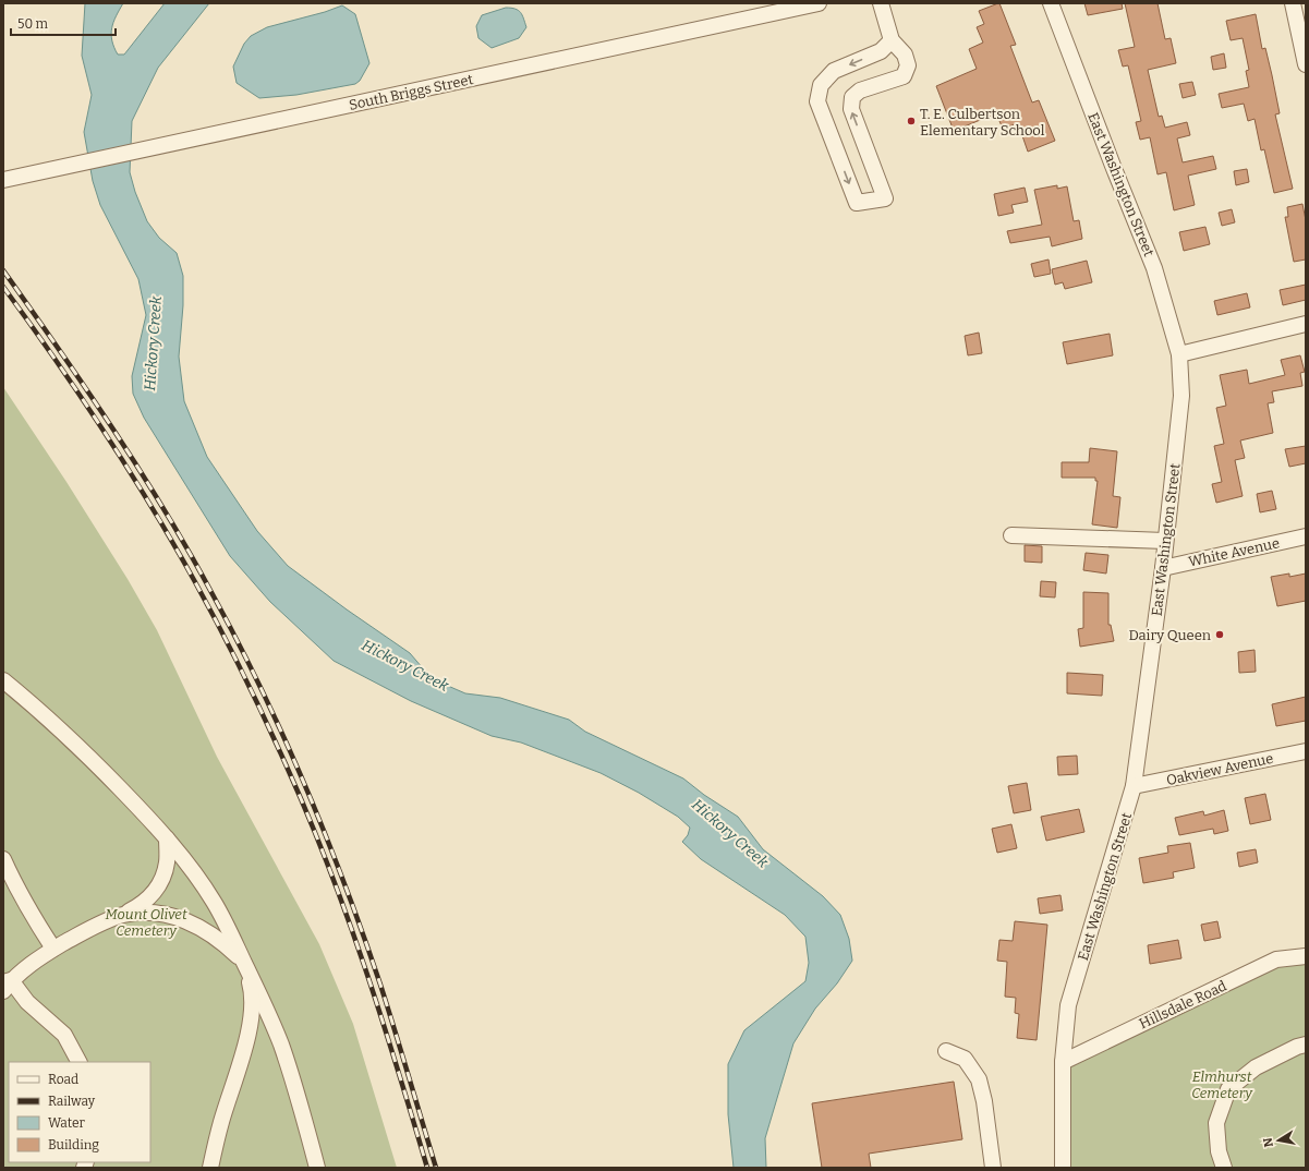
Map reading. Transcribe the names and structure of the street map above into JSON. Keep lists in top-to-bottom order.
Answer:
{
  "streets": {
    "street": [
      "South Briggs Street",
      "East Washington Street",
      "White Avenue",
      "Oakview Avenue",
      "Hillsdale Road"
    ]
  },
  "crossings": [
    ["East Washington Street", "White Avenue"],
    ["East Washington Street", "Oakview Avenue"],
    ["East Washington Street", "Hillsdale Road"]
  ],
  "water": ["Hickory Creek"],
  "parks": ["Mount Olivet Cemetery", "Elmhurst Cemetery"],
  "places": ["T. E. Culbertson Elementary School", "Dairy Queen"],
  "legend": [
    "Road",
    "Railway",
    "Water",
    "Building"
  ],
  "scale_bar": "50 m",
  "north": "left"
}
